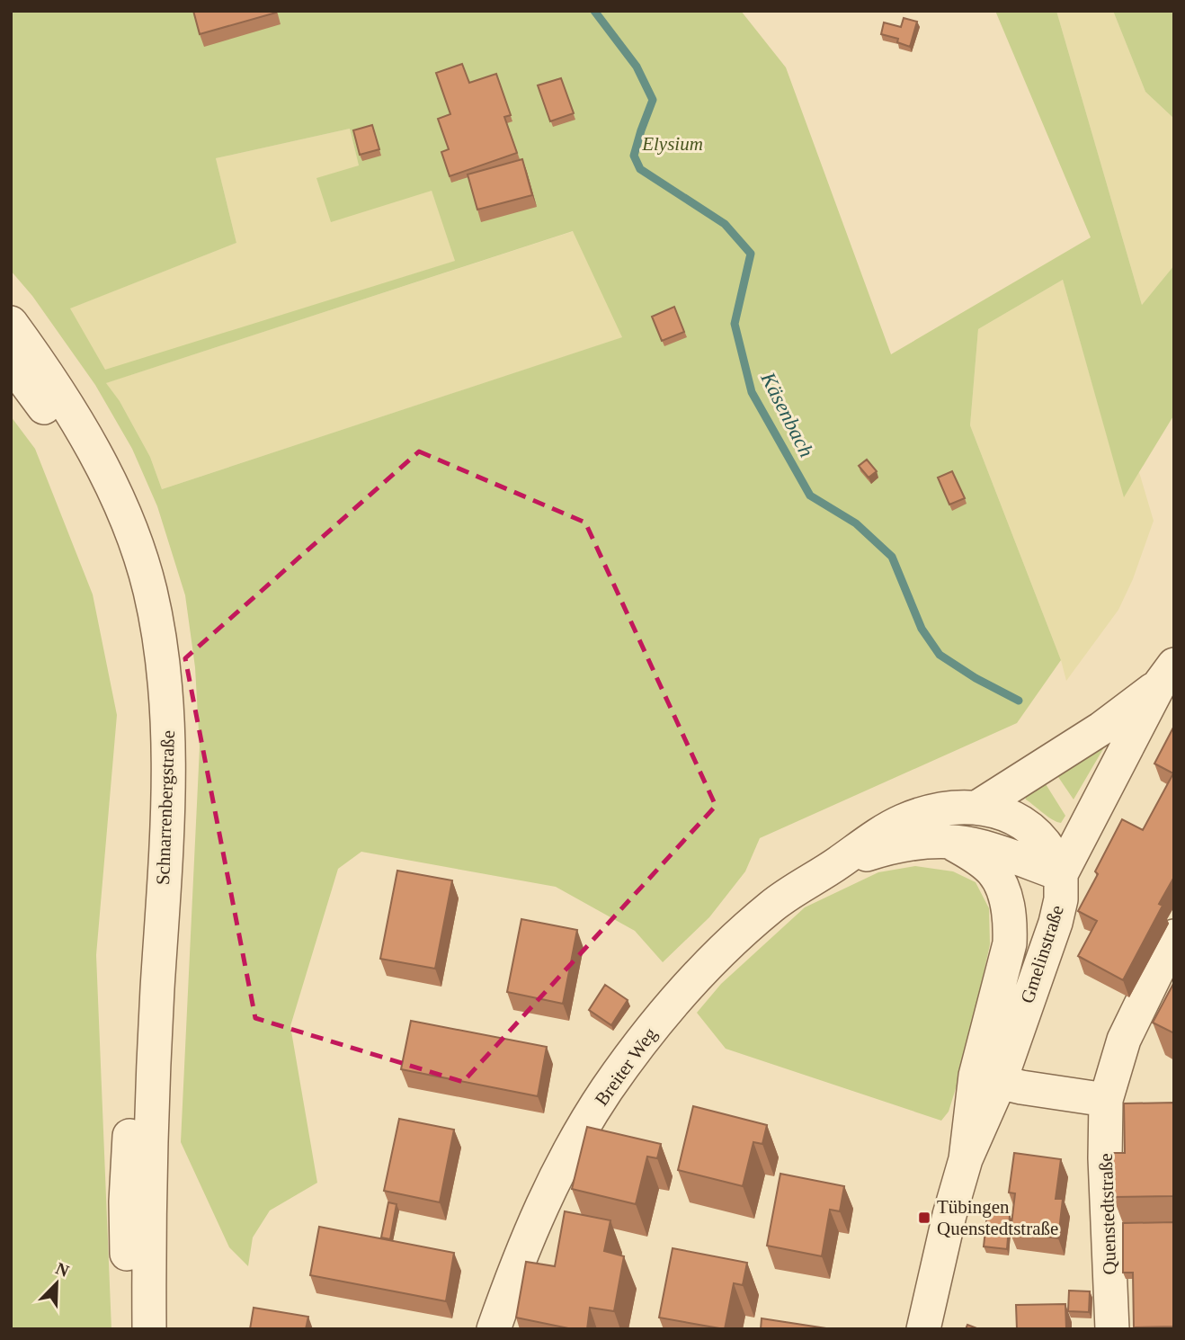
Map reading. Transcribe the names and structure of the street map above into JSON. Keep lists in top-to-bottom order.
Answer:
{
  "streets": {
    "street": [
      "Schnarrenbergstraße",
      "Gmelinstraße",
      "Breiter Weg",
      "Quenstedtstraße"
    ]
  },
  "crossings": [
    ["Gmelinstraße", "Breiter Weg"]
  ],
  "water": ["Käsenbach"],
  "parks": ["Elysium"],
  "places": {
    "transit": ["Tübingen Quenstedtstraße"]
  },
  "north": "top right"
}
